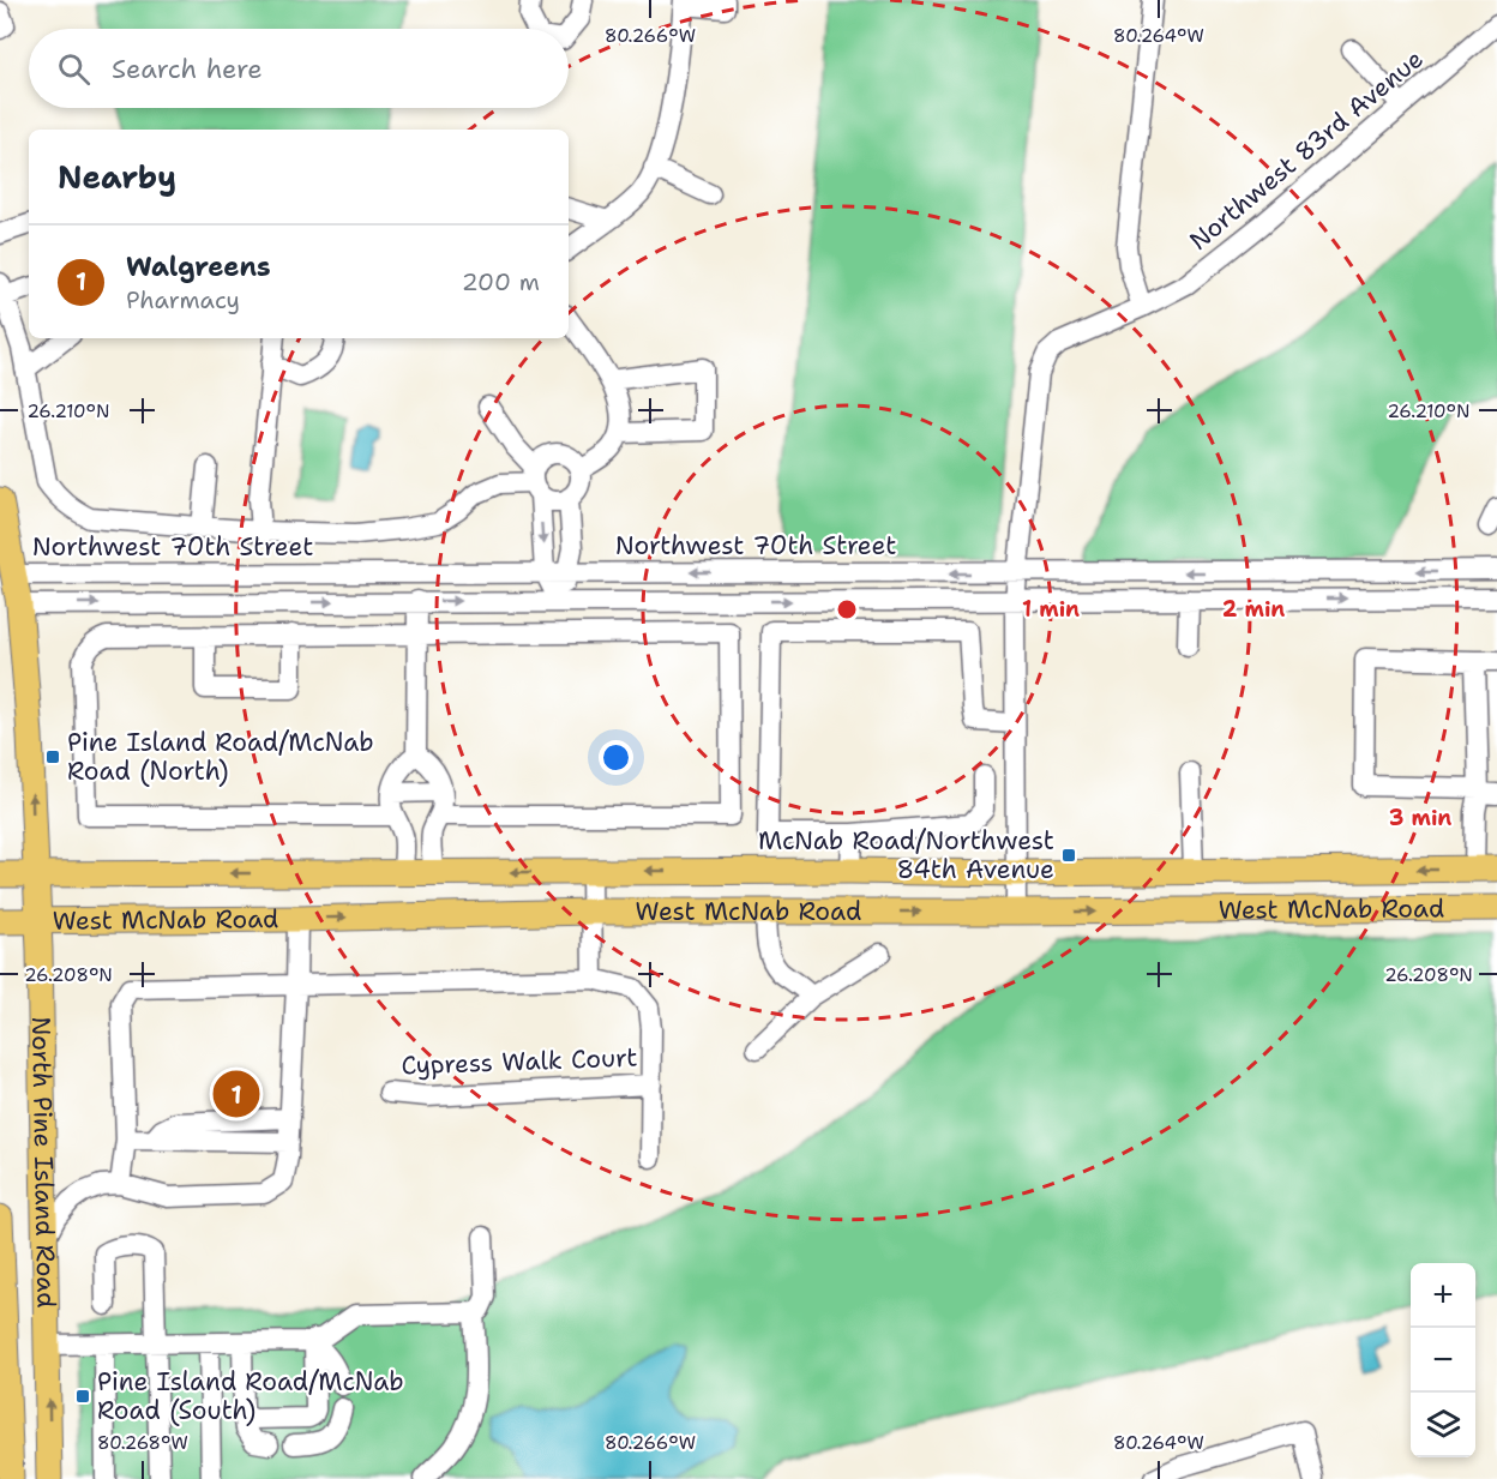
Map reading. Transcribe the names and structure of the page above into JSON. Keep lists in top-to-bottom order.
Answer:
{
  "streets": {
    "main road": ["West McNab Road", "North Pine Island Road"],
    "street": ["Northwest 83rd Avenue", "Northwest 70th Street", "Cypress Walk Court"]
  },
  "crossings": [
    ["Northwest 83rd Avenue", "Northwest 70th Street"],
    ["Northwest 83rd Avenue", "West McNab Road"],
    ["Northwest 70th Street", "North Pine Island Road"],
    ["West McNab Road", "North Pine Island Road"]
  ],
  "places": {
    "transit": ["Pine Island Road/McNab Road (North)", "McNab Road/Northwest 84th Avenue", "Pine Island Road/McNab Road (South)"]
  },
  "page": {
    "search": "Search here",
    "heading": "Nearby",
    "list": [
      {
        "mark": "1",
        "name": "Walgreens",
        "note": "Pharmacy",
        "value": "200 m"
      }
    ],
    "pins": "1",
    "map_buttons": ["+", "−"]
  },
  "coordinates": [
    "80.266°W",
    "80.264°W",
    "26.210°N",
    "26.208°N",
    "80.268°W"
  ],
  "rings": ["1 min", "2 min", "3 min"]
}
